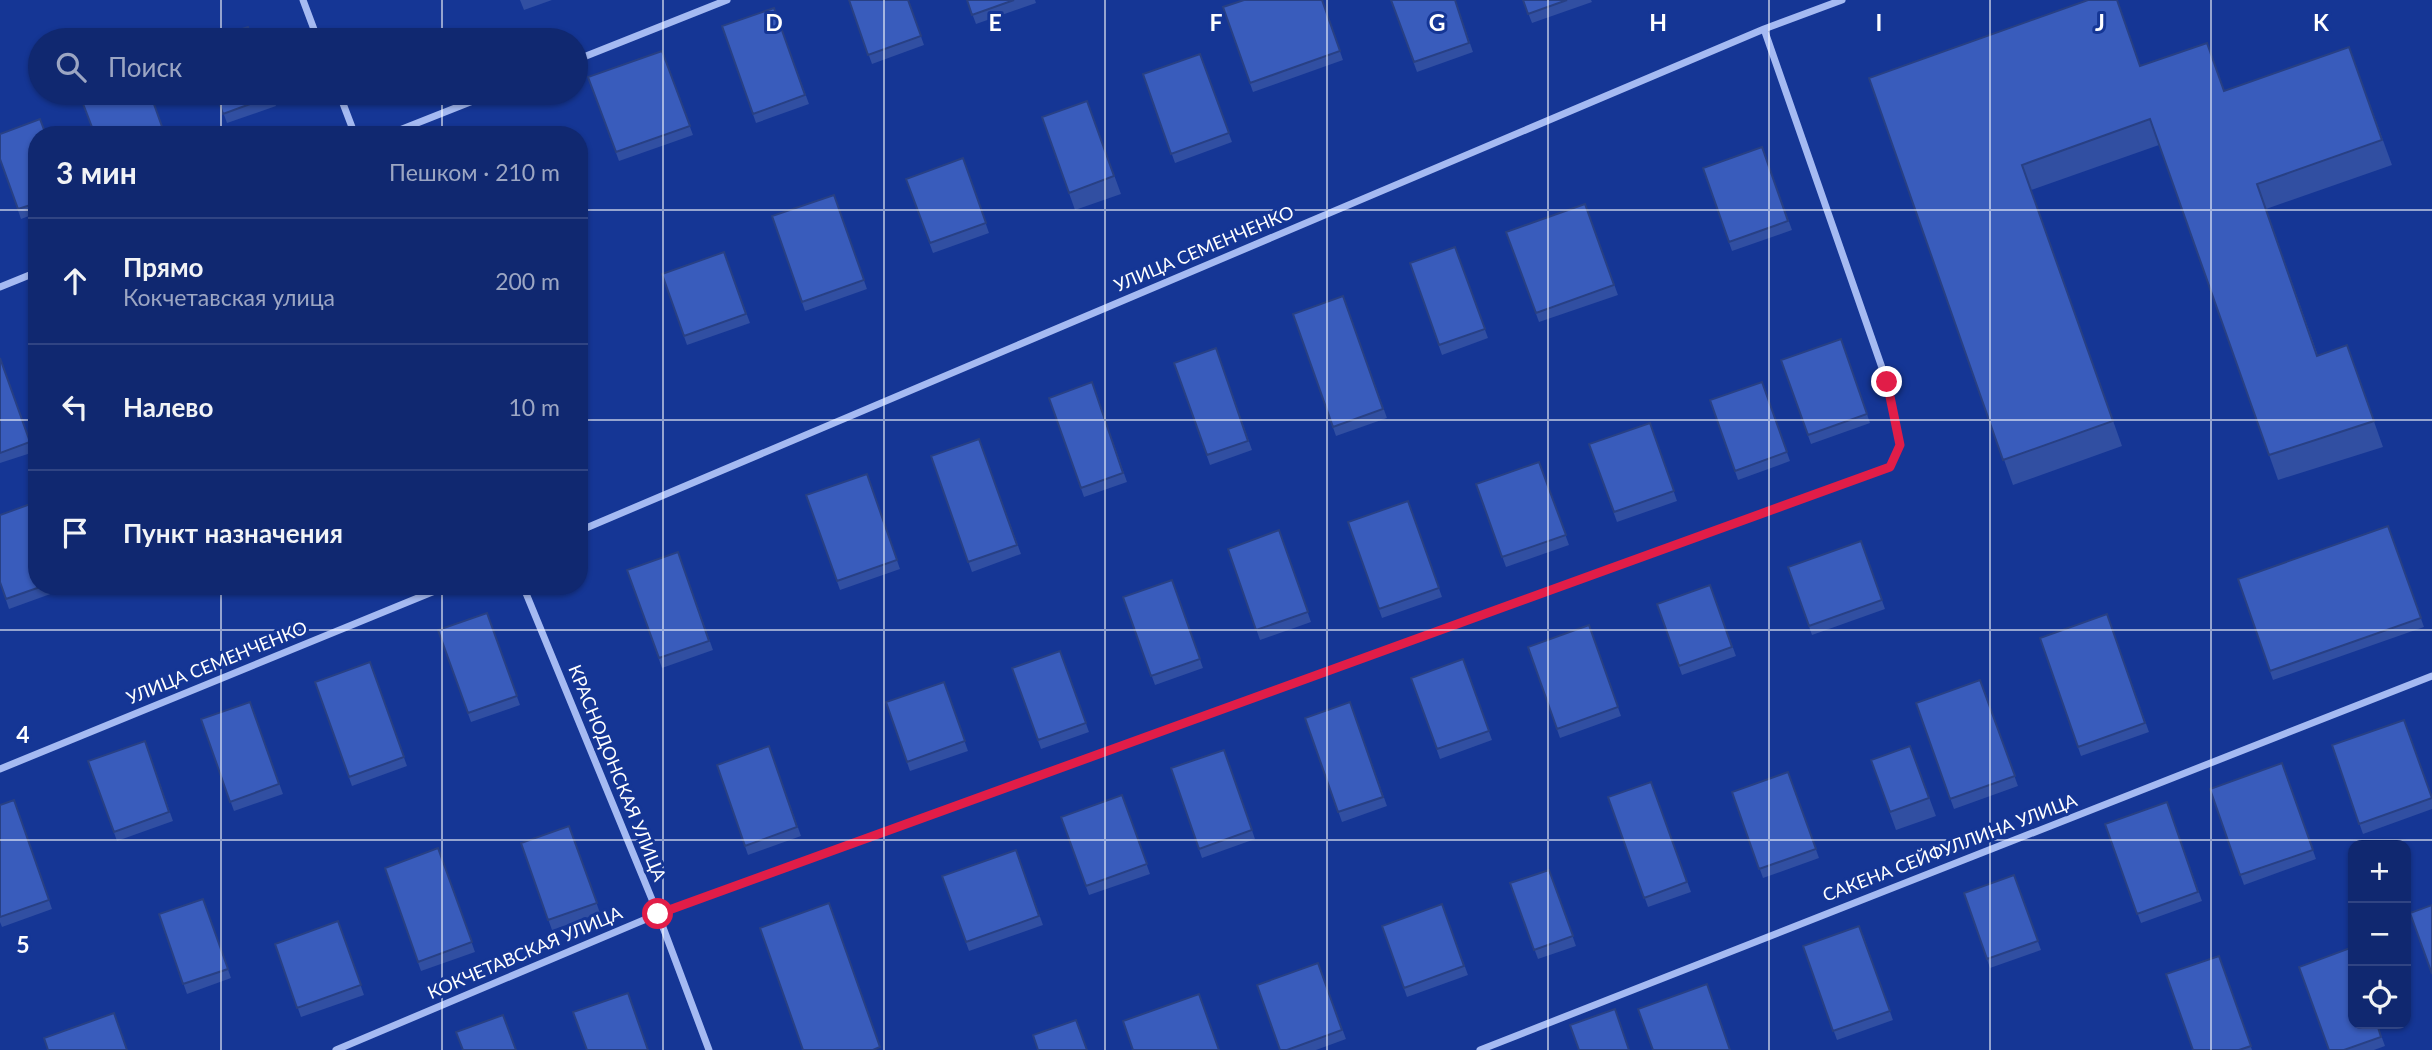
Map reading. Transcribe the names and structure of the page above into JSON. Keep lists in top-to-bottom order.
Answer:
{
  "streets": {
    "street": [
      "УЛИЦА СЕМЕНЧЕНКО",
      "КРАСНОДОНСКАЯ УЛИЦА",
      "САКЕНА СЕЙФУЛЛИНА УЛИЦА",
      "КОКЧЕТАВСКАЯ УЛИЦА"
    ]
  },
  "crossings": [
    ["УЛИЦА СЕМЕНЧЕНКО", "КОКЧЕТАВСКАЯ УЛИЦА"],
    ["КРАСНОДОНСКАЯ УЛИЦА", "КОКЧЕТАВСКАЯ УЛИЦА"]
  ],
  "page": {
    "search": "Поиск",
    "heading": ["3 мин", "Пешком · 210 m"],
    "list": [
      ["Прямо", "Кокчетавская улица", "200 m"],
      ["Налево", "10 m"],
      "Пункт назначения"
    ],
    "map_buttons": ["+", "−"]
  },
  "grid": {
    "columns": [
      "D",
      "E",
      "F",
      "G",
      "H",
      "I",
      "J",
      "K"
    ],
    "rows": ["4", "5"]
  }
}
